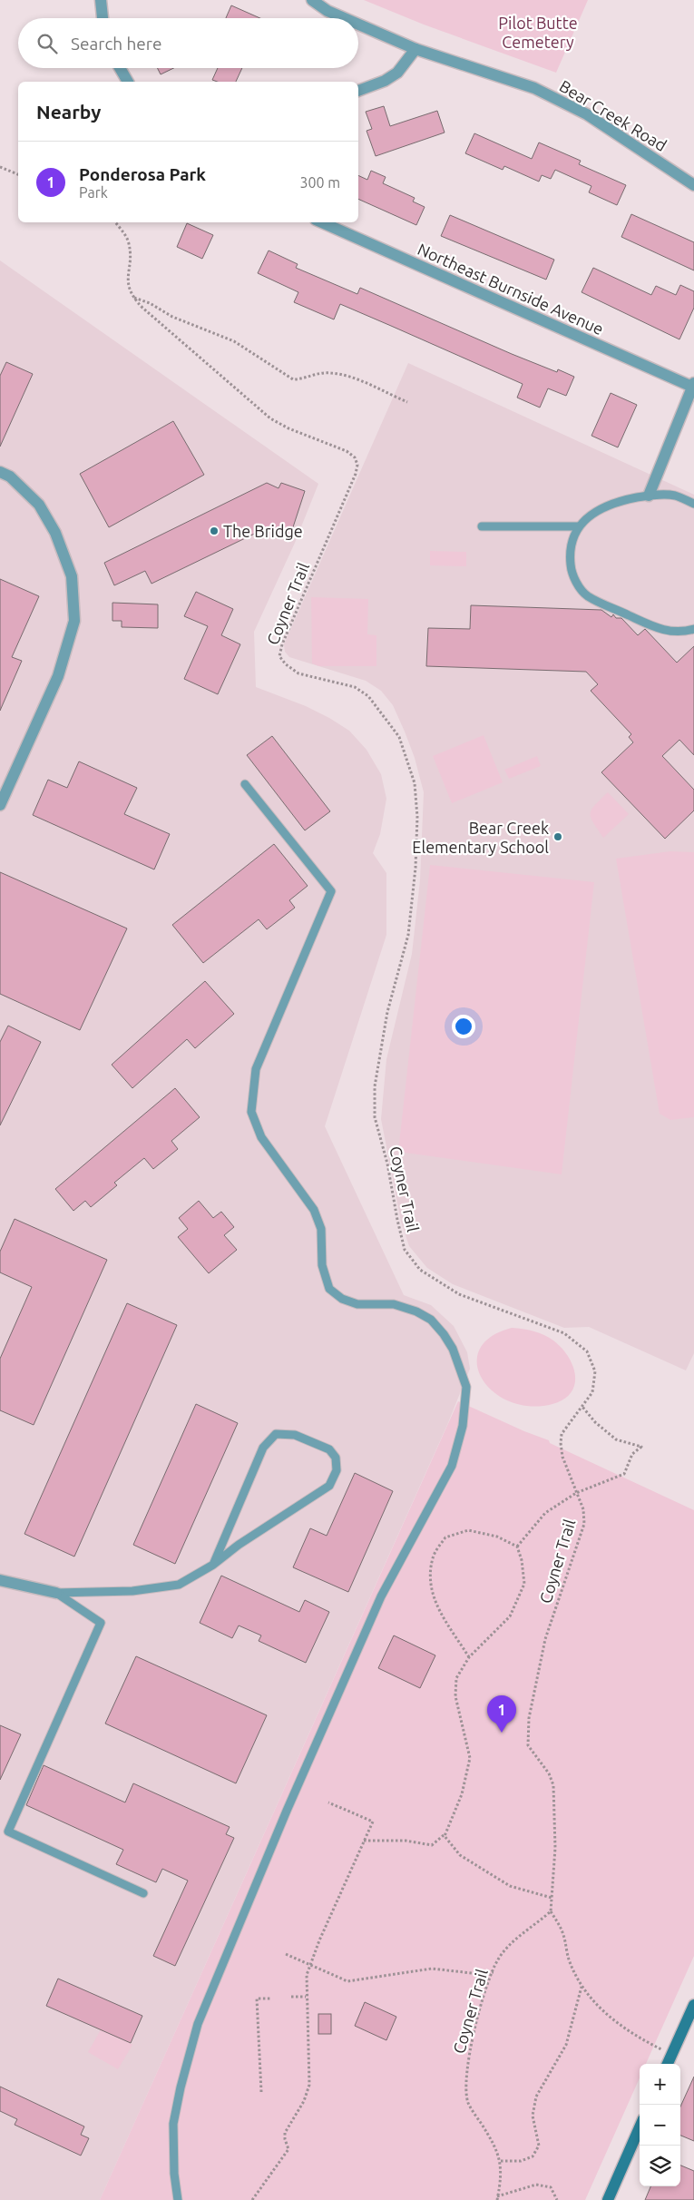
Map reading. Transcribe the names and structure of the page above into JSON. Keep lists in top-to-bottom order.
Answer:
{
  "streets": {
    "street": ["Bear Creek Road", "Northeast Burnside Avenue"],
    "path": ["Coyner Trail"]
  },
  "parks": ["Pilot Butte Cemetery"],
  "places": ["The Bridge", "Bear Creek Elementary School"],
  "page": {
    "search": "Search here",
    "heading": "Nearby",
    "list": [
      {
        "mark": "1",
        "name": "Ponderosa Park",
        "note": "Park",
        "value": "300 m"
      }
    ],
    "pins": "1",
    "map_buttons": ["+", "−"]
  }
}
